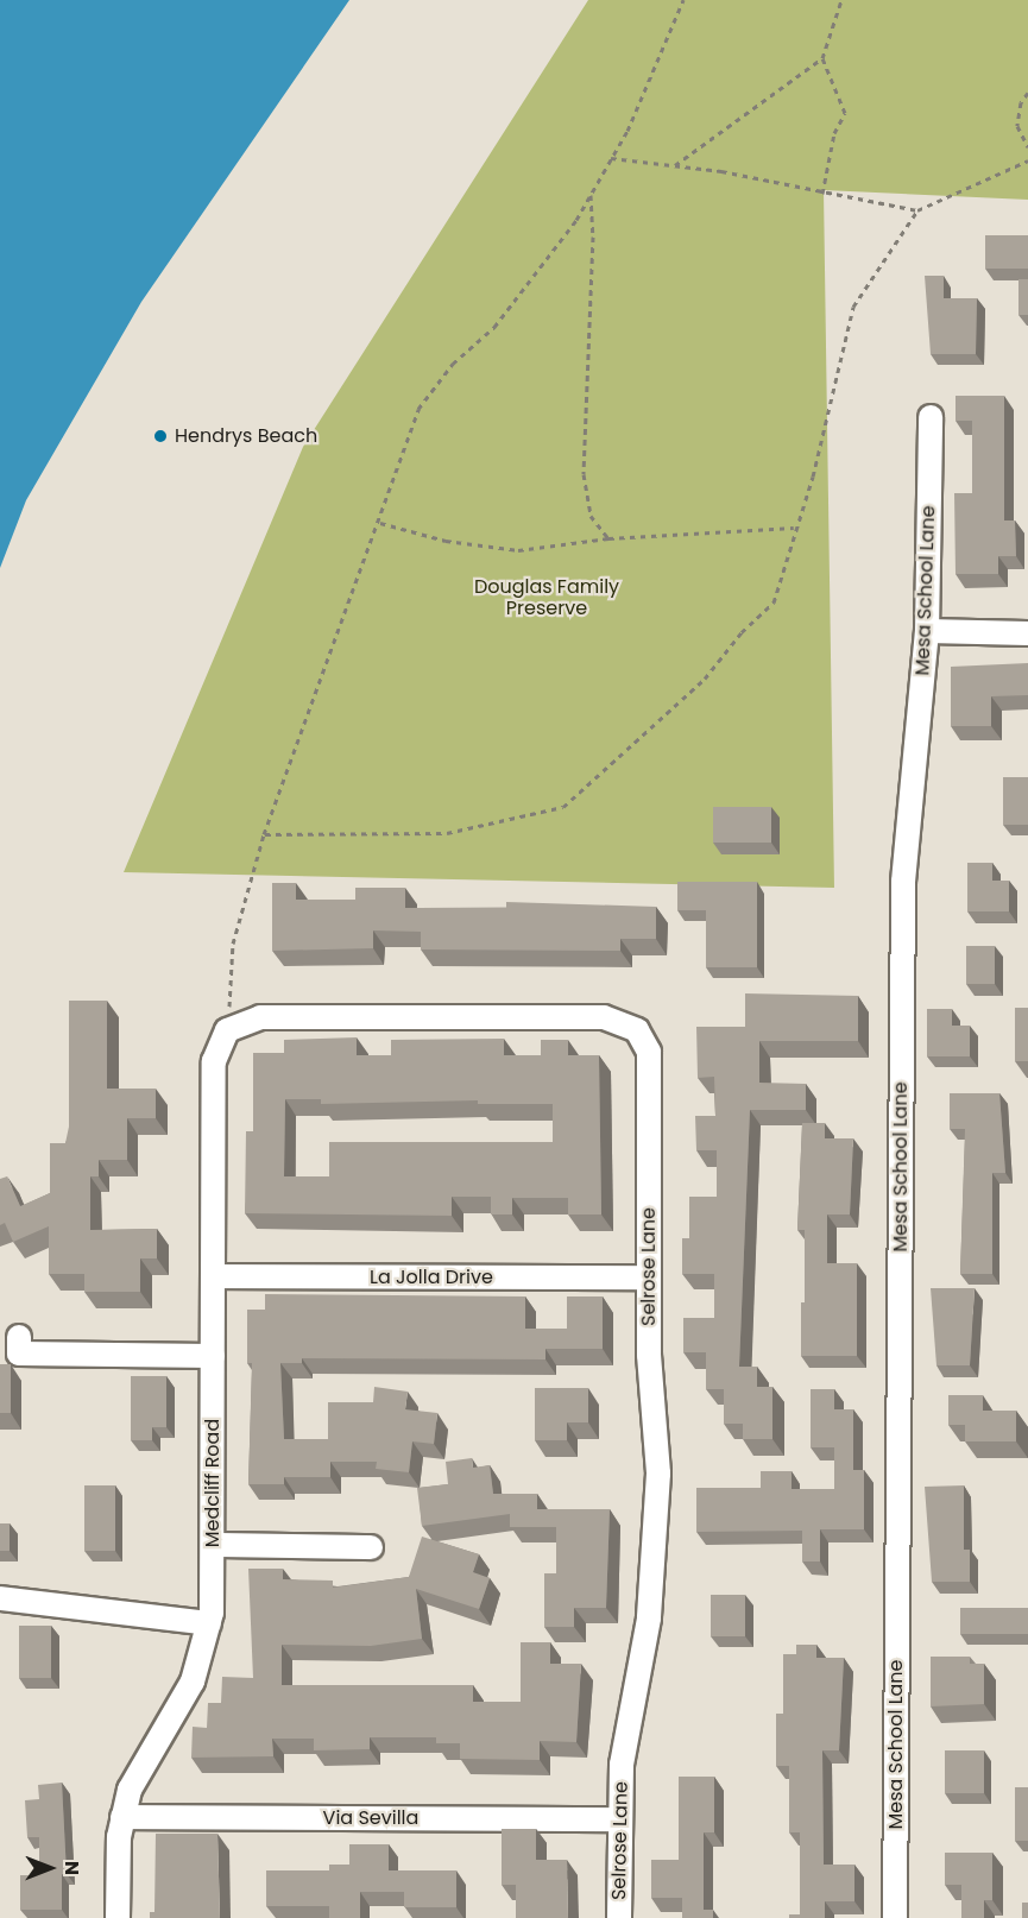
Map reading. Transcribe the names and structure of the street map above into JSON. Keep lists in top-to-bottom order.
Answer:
{
  "streets": {
    "street": [
      "Mesa School Lane",
      "Selrose Lane",
      "La Jolla Drive",
      "Medcliff Road",
      "Via Sevilla"
    ]
  },
  "crossings": [
    ["Selrose Lane", "La Jolla Drive"],
    ["Selrose Lane", "Medcliff Road"],
    ["Selrose Lane", "Via Sevilla"],
    ["La Jolla Drive", "Medcliff Road"],
    ["Medcliff Road", "Via Sevilla"]
  ],
  "parks": ["Douglas Family Preserve"],
  "places": ["Hendrys Beach"],
  "north": "right"
}
